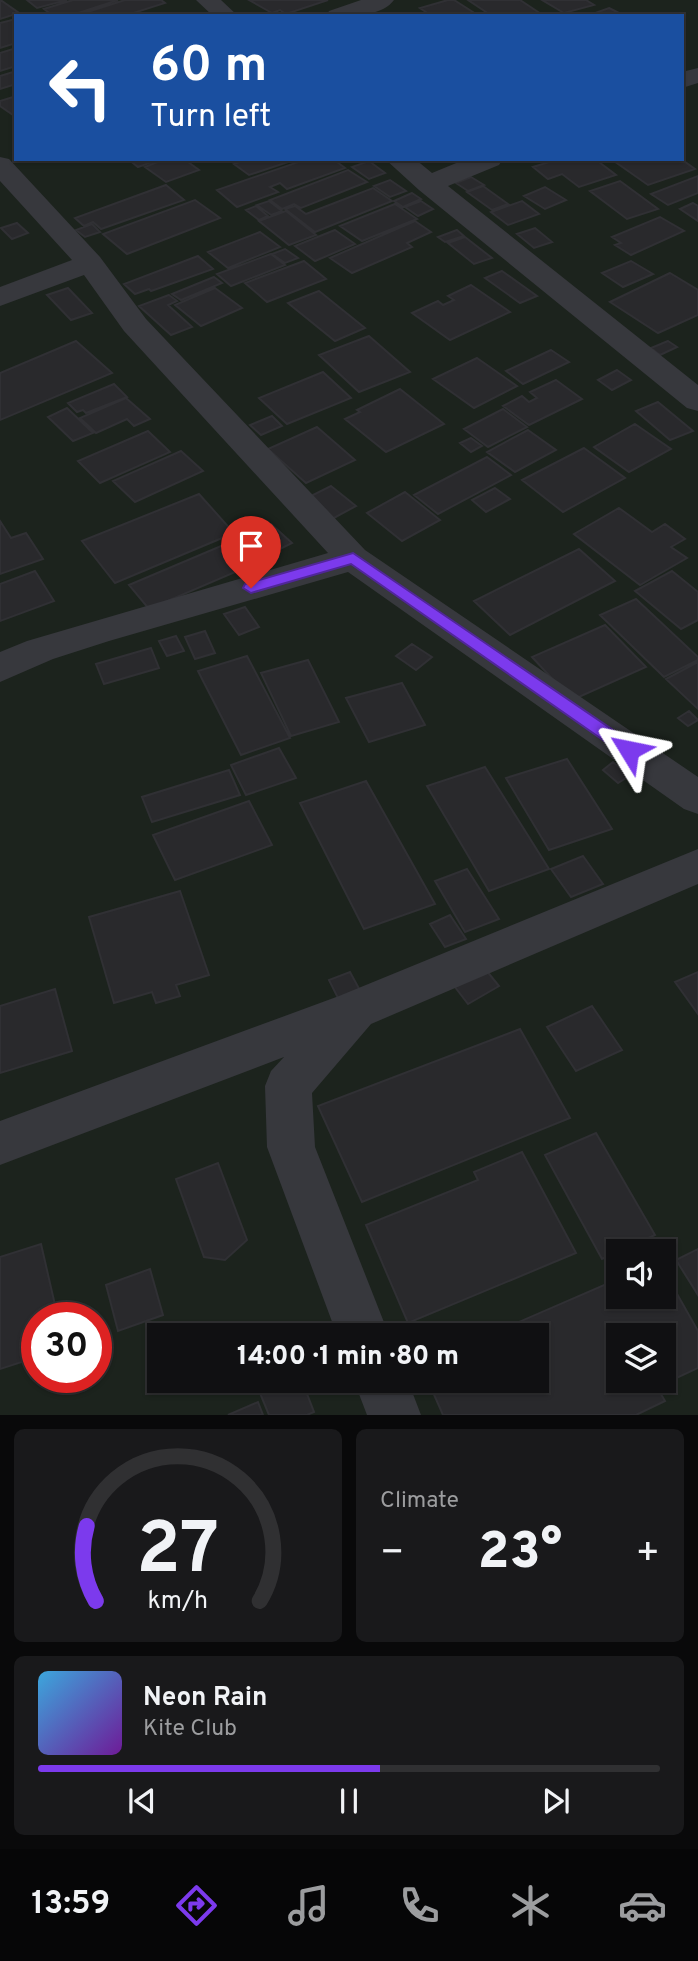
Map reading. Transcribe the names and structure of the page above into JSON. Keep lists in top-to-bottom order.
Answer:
{
  "page": {
    "turn": ["60 m", "Turn left"],
    "limit": "30",
    "trip": "14:00 · 1 min · 80 m",
    "tile": "Climate",
    "heat": ["−", "23°", "+"],
    "song": ["Neon Rain", "Kite Club"],
    "tabs": "13:59",
    "gauge": ["27", "km/h"]
  }
}
